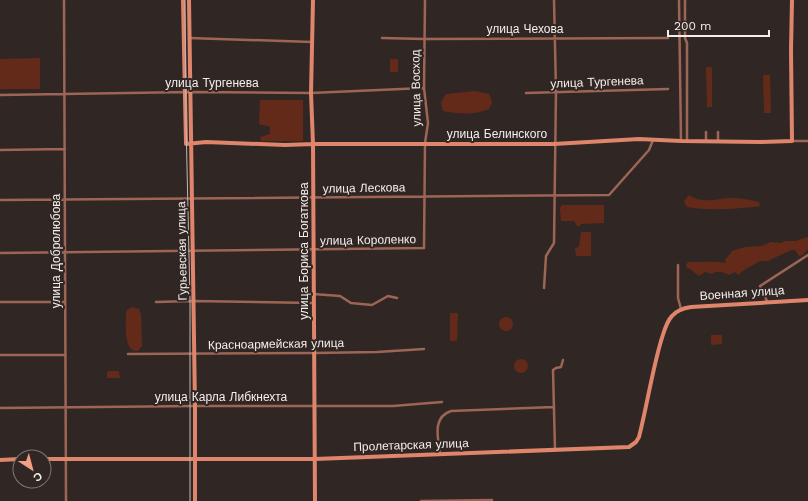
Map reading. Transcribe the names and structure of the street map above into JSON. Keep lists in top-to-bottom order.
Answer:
{
  "streets": {
    "main road": [
      "улица Белинского",
      "Гурьевская улица",
      "улица Бориса Богаткова",
      "Военная улица",
      "Пролетарская улица"
    ],
    "street": [
      "улица Чехова",
      "улица Тургенева",
      "улица Восход",
      "улица Лескова",
      "улица Короленко",
      "улица Добролюбова",
      "Красноармейская улица",
      "улица Карла Либкнехта"
    ]
  },
  "crossings": [
    ["улица Чехова", "улица Восход"],
    ["улица Тургенева", "улица Восход"],
    ["улица Тургенева", "улица Добролюбова"],
    ["улица Тургенева", "Гурьевская улица"],
    ["улица Тургенева", "улица Бориса Богаткова"],
    ["улица Восход", "улица Белинского"],
    ["улица Восход", "улица Лескова"],
    ["улица Восход", "улица Короленко"],
    ["улица Белинского", "улица Лескова"],
    ["улица Белинского", "Гурьевская улица"],
    ["улица Белинского", "улица Бориса Богаткова"],
    ["улица Лескова", "улица Добролюбова"],
    ["улица Лескова", "Гурьевская улица"],
    ["улица Лескова", "улица Бориса Богаткова"],
    ["улица Короленко", "улица Добролюбова"],
    ["улица Короленко", "Гурьевская улица"],
    ["улица Короленко", "улица Бориса Богаткова"],
    ["улица Добролюбова", "улица Карла Либкнехта"],
    ["улица Добролюбова", "Пролетарская улица"],
    ["Гурьевская улица", "Красноармейская улица"],
    ["Гурьевская улица", "улица Карла Либкнехта"],
    ["Гурьевская улица", "Пролетарская улица"],
    ["улица Бориса Богаткова", "Красноармейская улица"],
    ["улица Бориса Богаткова", "улица Карла Либкнехта"],
    ["улица Бориса Богаткова", "Пролетарская улица"],
    ["Военная улица", "Пролетарская улица"]
  ],
  "scale_bar": "200 m",
  "north": "bottom right"
}
